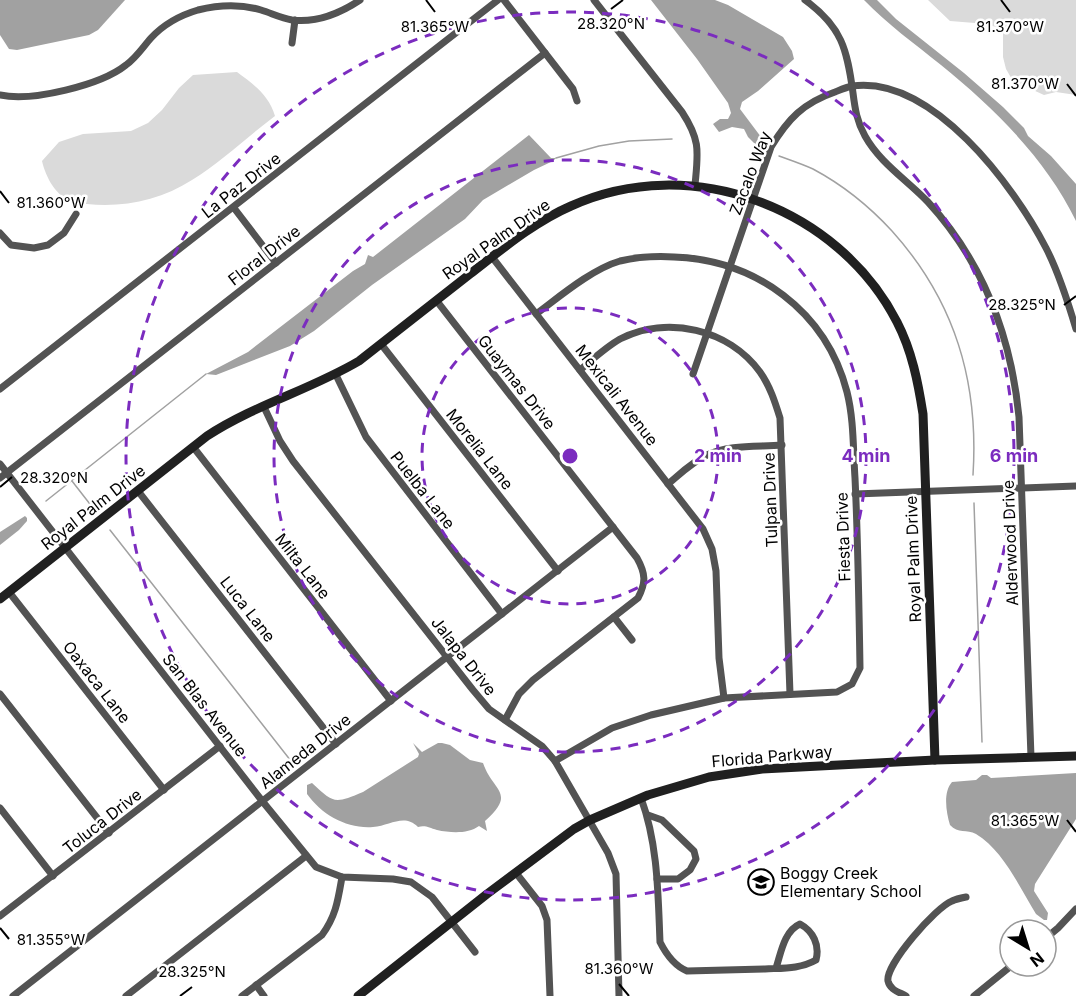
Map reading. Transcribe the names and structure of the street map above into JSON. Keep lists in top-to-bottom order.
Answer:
{
  "streets": {
    "street": [
      "Zacalo Way",
      "La Paz Drive",
      "Royal Palm Drive",
      "Floral Drive",
      "Guaymas Drive",
      "Mexicali Avenue",
      "Morelia Lane",
      "Puelba Lane",
      "Tulpan Drive",
      "Fiesta Drive",
      "Alderwood Drive",
      "Milta Lane",
      "Luca Lane",
      "Jalapa Drive",
      "Oaxaca Lane",
      "San Blas Avenue",
      "Alameda Drive",
      "Florida Parkway",
      "Toluca Drive"
    ]
  },
  "crossings": [
    ["Zacalo Way", "Royal Palm Drive"],
    ["Zacalo Way", "Tulpan Drive"],
    ["Zacalo Way", "Fiesta Drive"],
    ["Zacalo Way", "Alderwood Drive"],
    ["Royal Palm Drive", "Guaymas Drive"],
    ["Royal Palm Drive", "Mexicali Avenue"],
    ["Royal Palm Drive", "Morelia Lane"],
    ["Royal Palm Drive", "Puelba Lane"],
    ["Royal Palm Drive", "Milta Lane"],
    ["Royal Palm Drive", "Luca Lane"],
    ["Royal Palm Drive", "Jalapa Drive"],
    ["Royal Palm Drive", "Oaxaca Lane"],
    ["Royal Palm Drive", "San Blas Avenue"],
    ["Royal Palm Drive", "Florida Parkway"],
    ["Floral Drive", "San Blas Avenue"],
    ["Guaymas Drive", "Jalapa Drive"],
    ["Guaymas Drive", "Alameda Drive"],
    ["Mexicali Avenue", "Tulpan Drive"],
    ["Mexicali Avenue", "Fiesta Drive"],
    ["Morelia Lane", "Alameda Drive"],
    ["Puelba Lane", "Alameda Drive"],
    ["Tulpan Drive", "Fiesta Drive"],
    ["Fiesta Drive", "Jalapa Drive"],
    ["Alderwood Drive", "Florida Parkway"],
    ["Milta Lane", "Alameda Drive"],
    ["Luca Lane", "Alameda Drive"],
    ["Jalapa Drive", "Alameda Drive"],
    ["Jalapa Drive", "Florida Parkway"],
    ["Oaxaca Lane", "Toluca Drive"],
    ["San Blas Avenue", "Alameda Drive"],
    ["San Blas Avenue", "Florida Parkway"],
    ["San Blas Avenue", "Toluca Drive"]
  ],
  "places": {
    "school or university": ["Boggy Creek Elementary School"]
  },
  "north": "bottom right",
  "coordinates": [
    "28.320°N",
    "81.365°W",
    "81.370°W",
    "81.360°W",
    "28.325°N",
    "81.355°W"
  ],
  "rings": ["2 min", "4 min", "6 min"]
}
